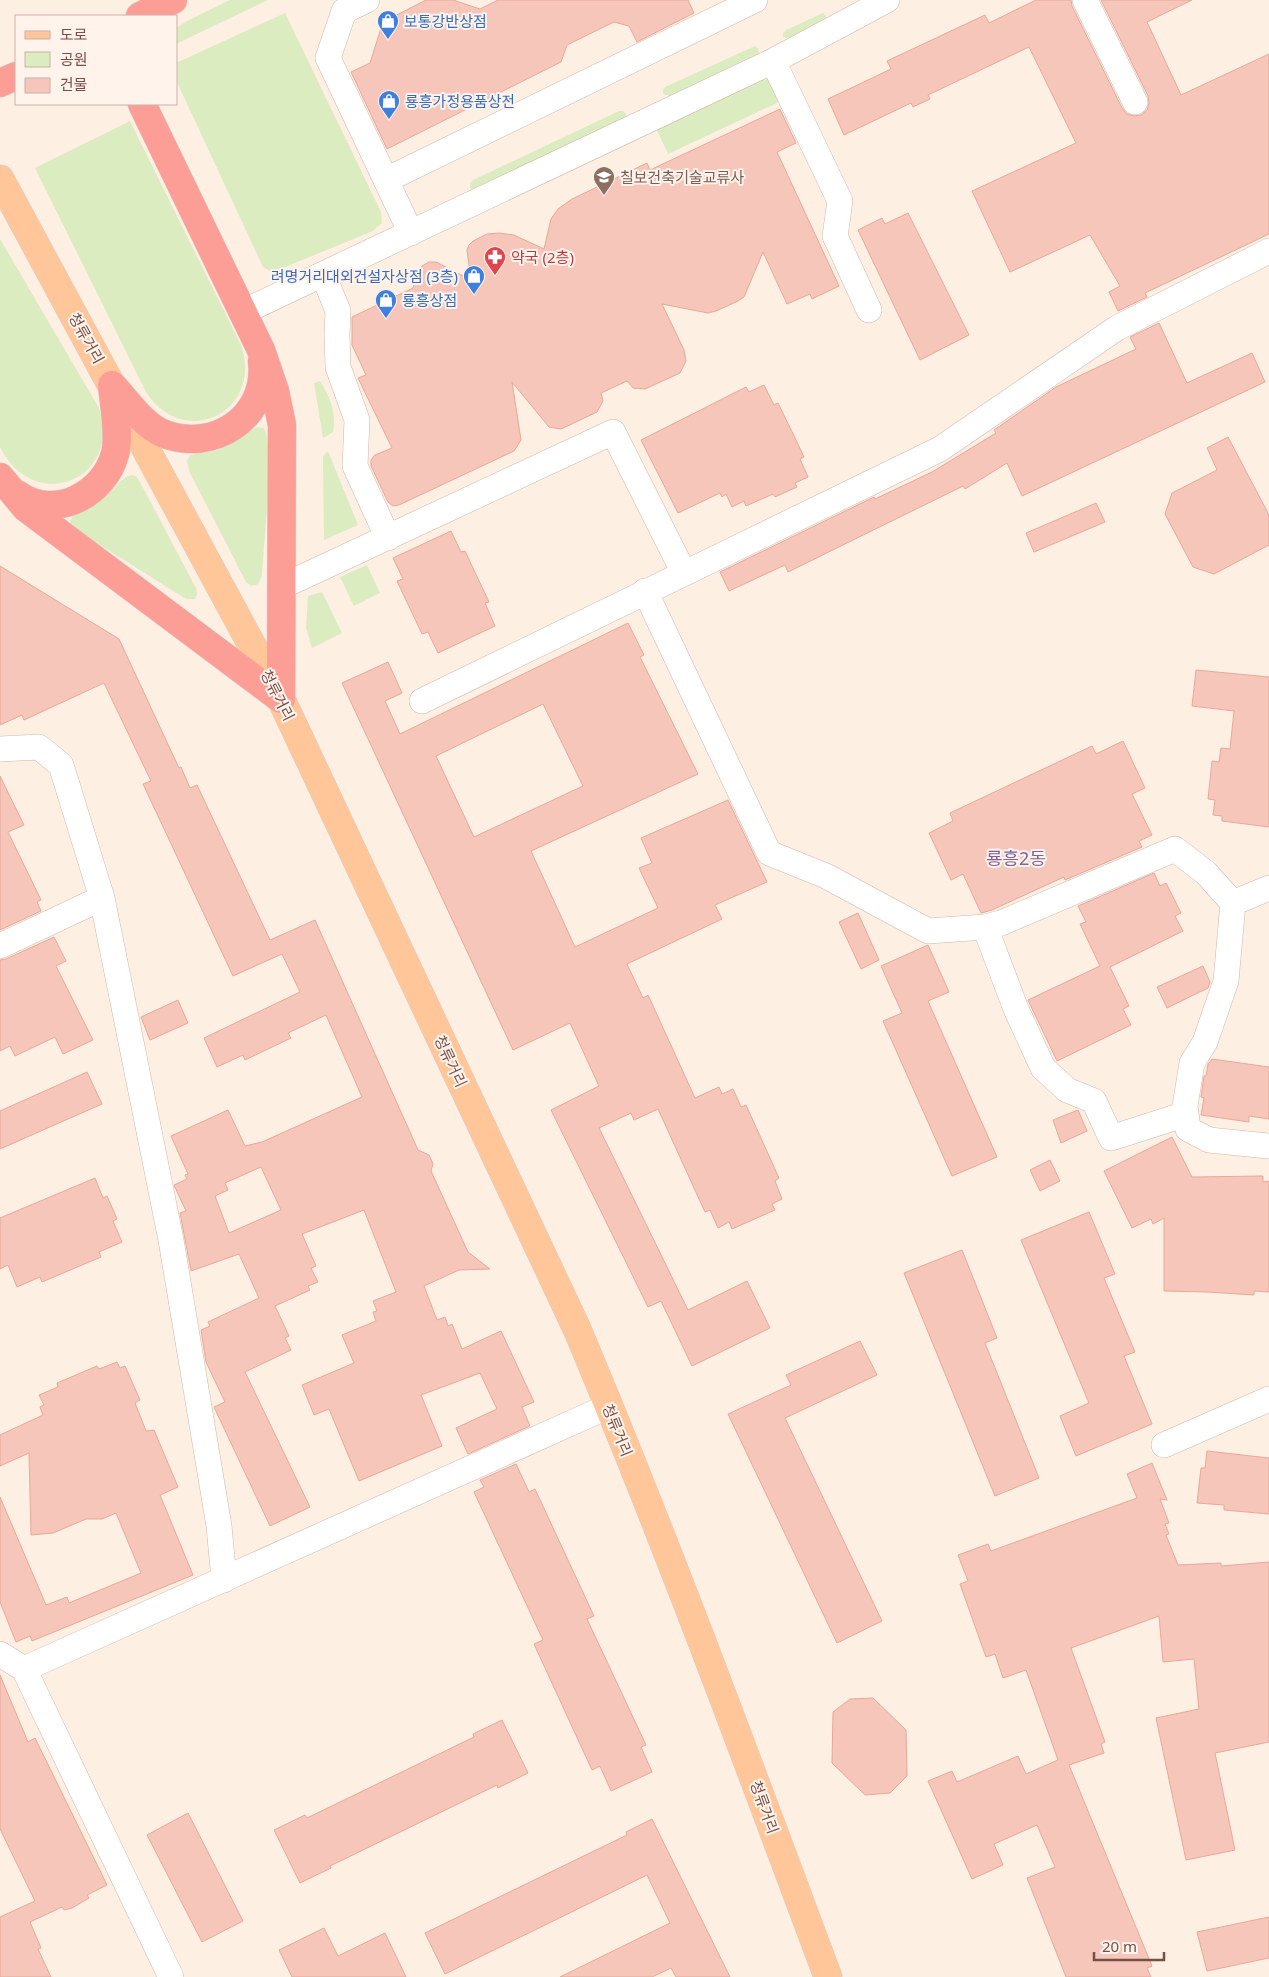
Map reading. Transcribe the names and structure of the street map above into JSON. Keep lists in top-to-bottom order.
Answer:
{
  "streets": {
    "main road": ["청류거리"]
  },
  "districts": ["룡흥2동"],
  "places": {
    "shop": [
      "보통강반상점",
      "룡흥가정용품상전",
      "려명거리대외건설자상점 (3층)",
      "룡흥상점"
    ],
    "school or university": ["칠보건축기술교류사"],
    "pharmacy": ["약국 (2층)"]
  },
  "legend": ["도로", "공원", "건물"],
  "scale_bar": "20 m"
}
